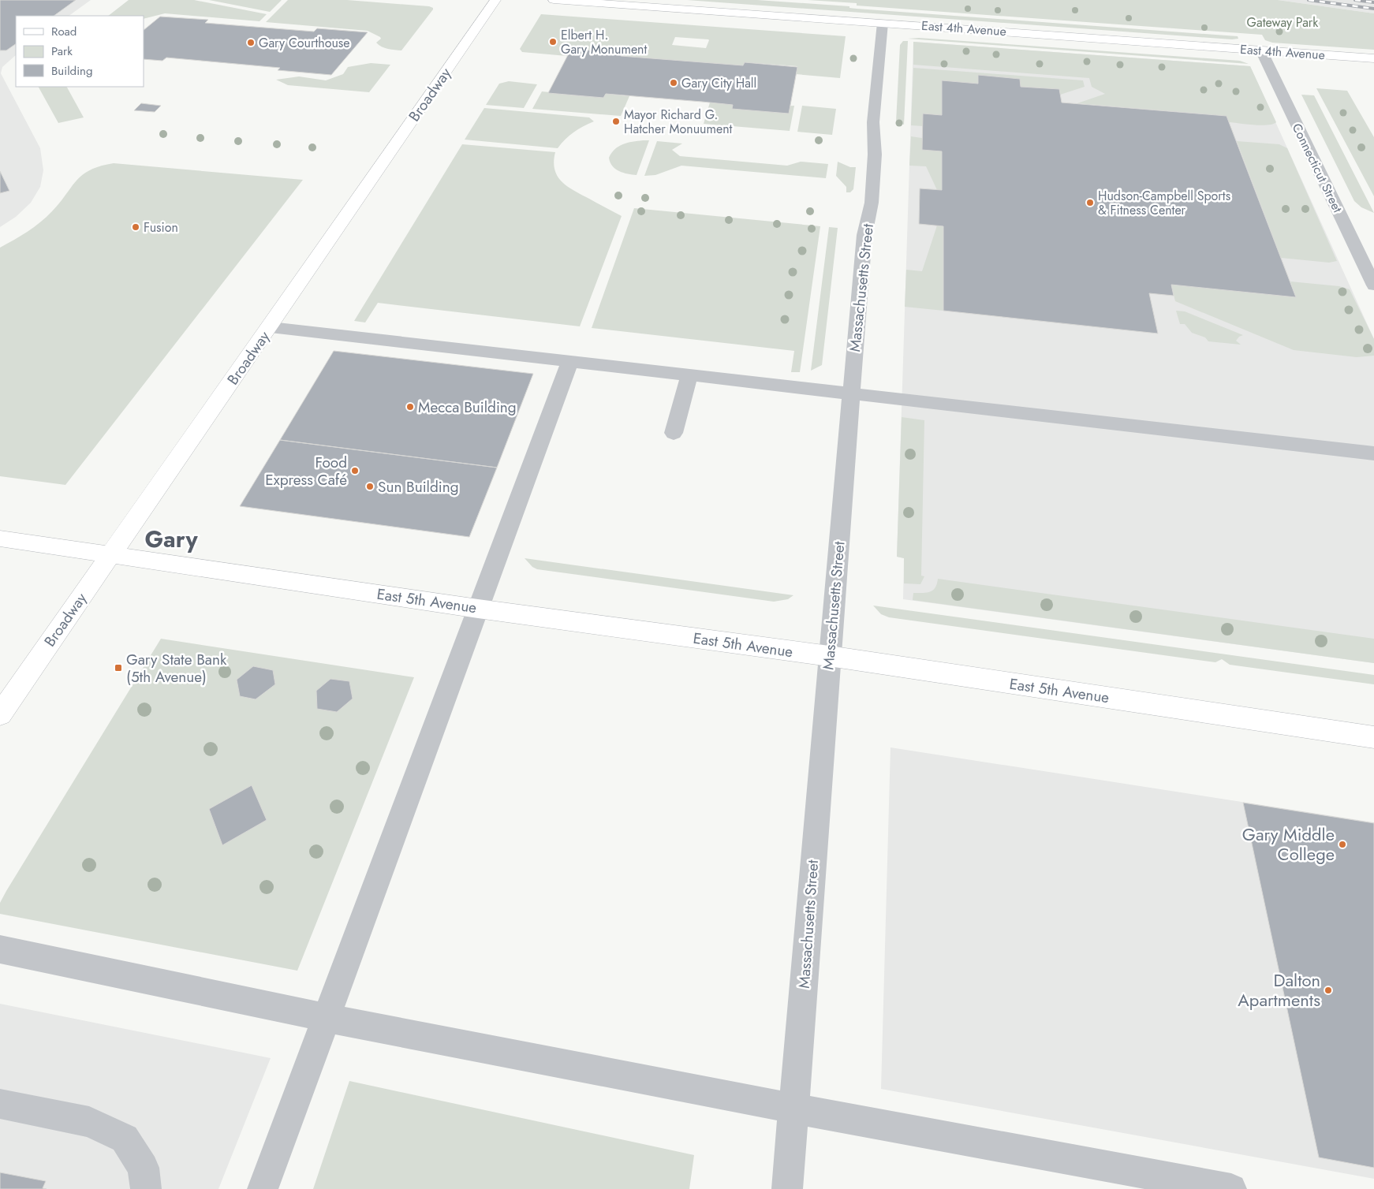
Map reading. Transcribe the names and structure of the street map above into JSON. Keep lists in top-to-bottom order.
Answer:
{
  "streets": {
    "main road": ["East 4th Avenue", "Broadway", "East 5th Avenue"],
    "street": ["Connecticut Street", "Massachusetts Street"]
  },
  "crossings": [
    ["East 4th Avenue", "Connecticut Street"],
    ["East 4th Avenue", "Massachusetts Street"],
    ["Broadway", "East 5th Avenue"],
    ["Massachusetts Street", "East 5th Avenue"]
  ],
  "districts": ["Gary"],
  "parks": ["Gateway Park"],
  "places": {
    "other": [
      "Elbert H. Gary Monument",
      "Gary Courthouse",
      "Gary City Hall",
      "Mayor Richard G. Hatcher Monuument",
      "Hudson-Campbell Sports & Fitness Center",
      "Fusion",
      "Mecca Building",
      "Food Express Café",
      "Sun Building",
      "Gary Middle College",
      "Dalton Apartments"
    ],
    "transit": ["Gary State Bank (5th Avenue)"]
  },
  "legend": ["Road", "Park", "Building"]
}
